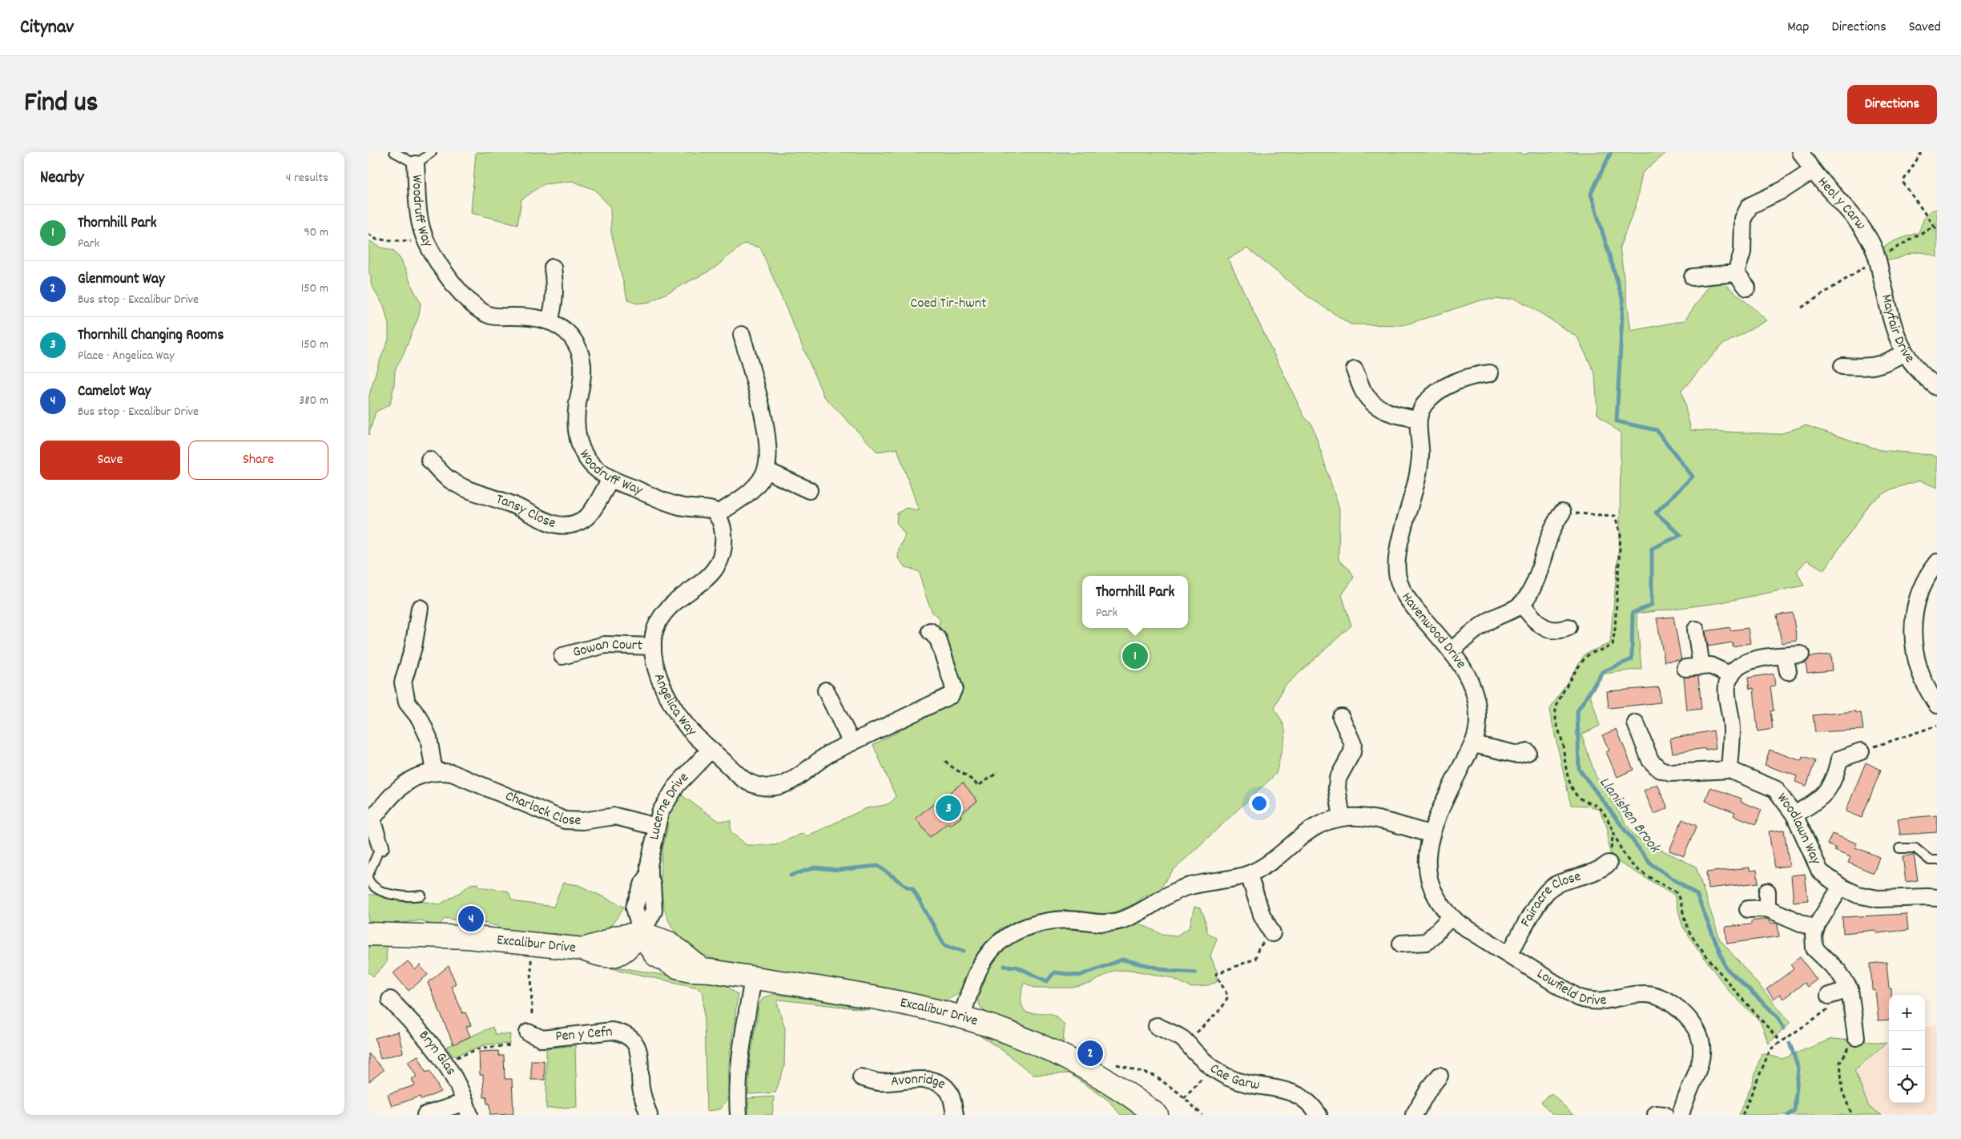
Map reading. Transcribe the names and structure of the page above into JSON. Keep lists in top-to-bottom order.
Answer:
{
  "streets": {
    "street": [
      "Heol y Carw",
      "Woodruff Way",
      "Mayfair Drive",
      "Tansy Close",
      "Havenwood Drive",
      "Gowan Court",
      "Angelica Way",
      "Charlock Close",
      "Lucerne Drive",
      "Woodlawn Way",
      "Fairacre Close",
      "Excalibur Drive",
      "Lowfield Drive",
      "Pen y Cefn",
      "Bryn Glas",
      "Cae Garw",
      "Avonridge"
    ]
  },
  "crossings": [
    ["Heol y Carw", "Mayfair Drive"],
    ["Woodruff Way", "Tansy Close"],
    ["Woodruff Way", "Angelica Way"],
    ["Havenwood Drive", "Lowfield Drive"],
    ["Gowan Court", "Angelica Way"],
    ["Angelica Way", "Lucerne Drive"],
    ["Charlock Close", "Lucerne Drive"],
    ["Lucerne Drive", "Excalibur Drive"],
    ["Fairacre Close", "Lowfield Drive"]
  ],
  "water": ["Llanishen Brook"],
  "parks": ["Coed Tir-hwnt"],
  "page": {
    "header": "Citynav",
    "nav": ["Map", "Directions", "Saved"],
    "title": "Find us",
    "buttons": [
      "Directions",
      ["Save", "Share"]
    ],
    "heading": ["Nearby", "4 results"],
    "list": [
      {
        "mark": "1",
        "name": "Thornhill Park",
        "note": "Park",
        "value": "90 m"
      },
      {
        "mark": "2",
        "name": "Glenmount Way",
        "note": "Bus stop · Excalibur Drive",
        "value": "150 m"
      },
      {
        "mark": "3",
        "name": "Thornhill Changing Rooms",
        "note": "Place · Angelica Way",
        "value": "150 m"
      },
      {
        "mark": "4",
        "name": "Camelot Way",
        "note": "Bus stop · Excalibur Drive",
        "value": "380 m"
      }
    ],
    "popup": ["Thornhill Park", "Park"],
    "pins": [
      "1",
      "3",
      "4",
      "2"
    ],
    "map_buttons": ["+", "−"]
  }
}
